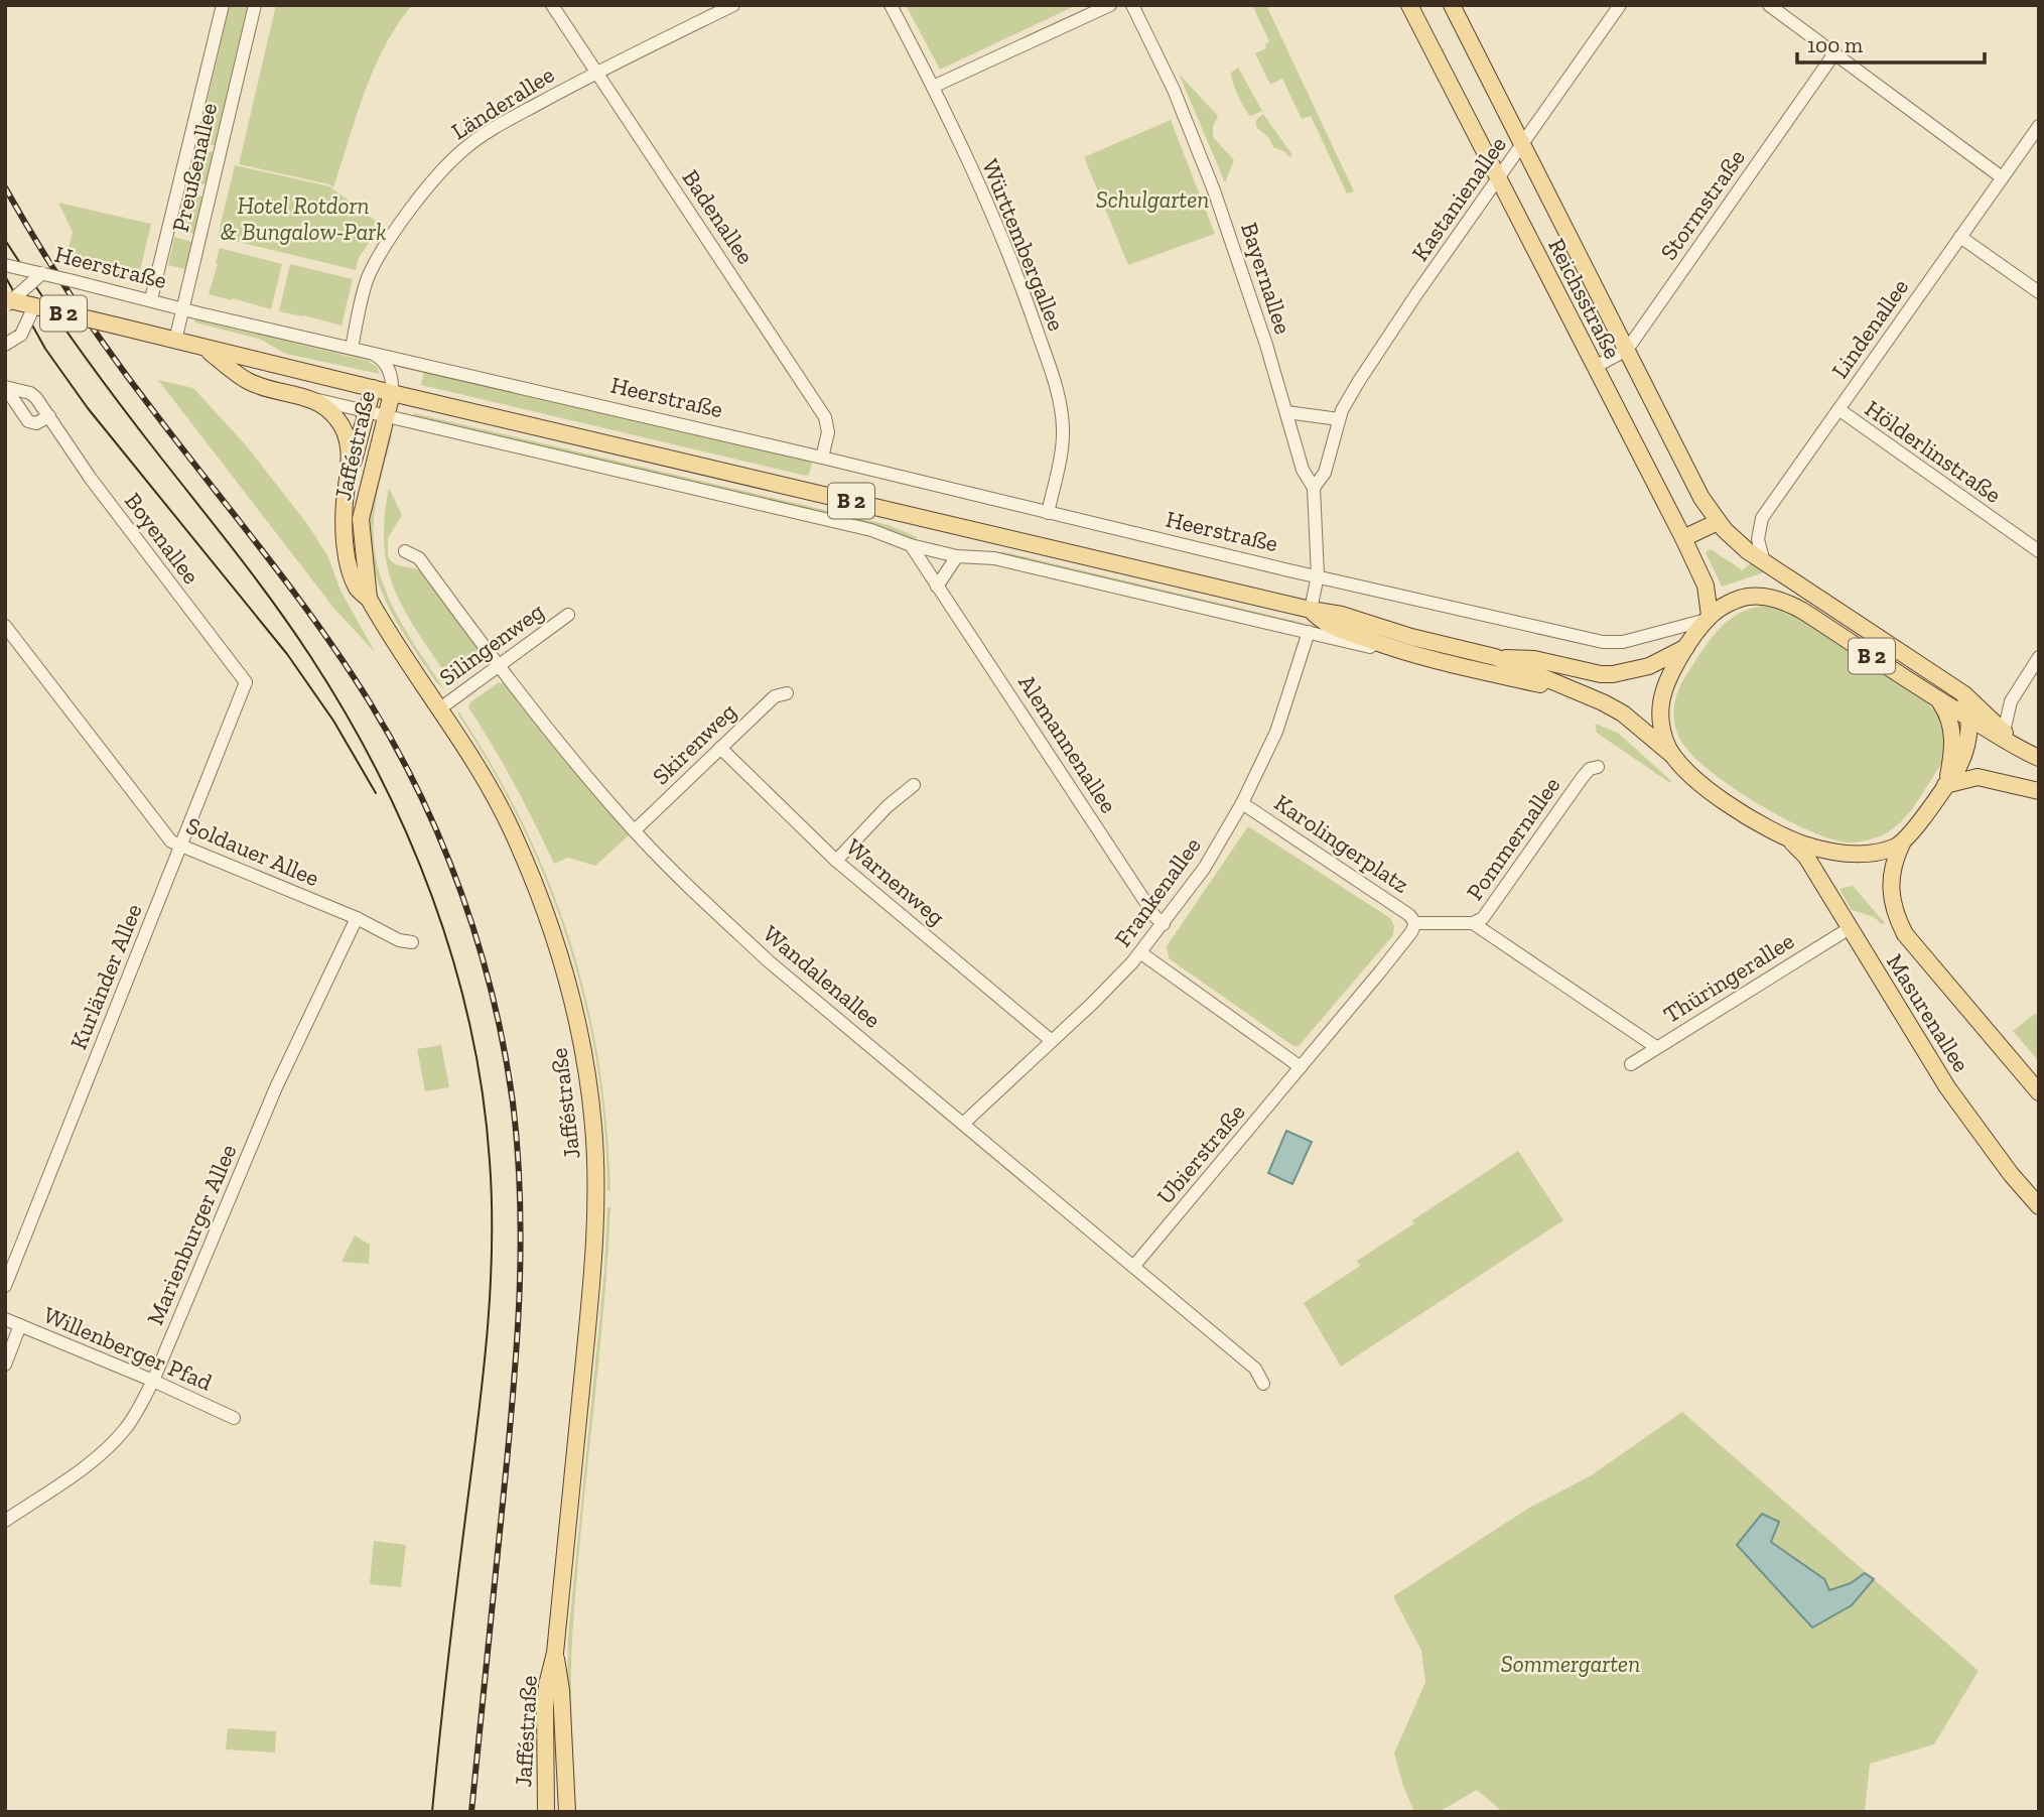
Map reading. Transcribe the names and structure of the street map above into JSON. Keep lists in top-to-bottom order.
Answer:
{
  "streets": {
    "main road": [
      "Reichsstraße",
      "B 2",
      "Jafféstraße",
      "Masurenallee"
    ],
    "street": [
      "Länderallee",
      "Preußenallee",
      "Kastanienallee",
      "Stormstraße",
      "Badenallee",
      "Württembergallee",
      "Heerstraße",
      "Bayernallee",
      "Lindenallee",
      "Hölderlinstraße",
      "Boyenallee",
      "Silingenweg",
      "Skirenweg",
      "Alemannenallee",
      "Pommernallee",
      "Karolingerplatz",
      "Soldauer Allee",
      "Warnenweg",
      "Frankenallee",
      "Kurländer Allee",
      "Wandalenallee",
      "Thüringerallee",
      "Ubierstraße",
      "Marienburger Allee",
      "Willenberger Pfad"
    ]
  },
  "crossings": [
    ["Länderallee", "Badenallee"],
    ["Länderallee", "Heerstraße"],
    ["Preußenallee", "Heerstraße"],
    ["Preußenallee", "B 2"],
    ["Kastanienallee", "Bayernallee"],
    ["Kastanienallee", "Reichsstraße"],
    ["Stormstraße", "Reichsstraße"],
    ["Badenallee", "Heerstraße"],
    ["Württembergallee", "Heerstraße"],
    ["Heerstraße", "Bayernallee"],
    ["Heerstraße", "Reichsstraße"],
    ["Heerstraße", "B 2"],
    ["Heerstraße", "Jafféstraße"],
    ["Reichsstraße", "B 2"],
    ["Reichsstraße", "Lindenallee"],
    ["Reichsstraße", "Masurenallee"],
    ["B 2", "Jafféstraße"],
    ["B 2", "Masurenallee"],
    ["Lindenallee", "Hölderlinstraße"],
    ["Jafféstraße", "Silingenweg"],
    ["Boyenallee", "Kurländer Allee"],
    ["Silingenweg", "Wandalenallee"],
    ["Skirenweg", "Warnenweg"],
    ["Skirenweg", "Wandalenallee"],
    ["Alemannenallee", "Frankenallee"],
    ["Pommernallee", "Karolingerplatz"],
    ["Karolingerplatz", "Frankenallee"],
    ["Karolingerplatz", "Ubierstraße"],
    ["Soldauer Allee", "Kurländer Allee"],
    ["Soldauer Allee", "Marienburger Allee"],
    ["Warnenweg", "Frankenallee"],
    ["Frankenallee", "Wandalenallee"],
    ["Wandalenallee", "Ubierstraße"],
    ["Thüringerallee", "Masurenallee"],
    ["Marienburger Allee", "Willenberger Pfad"]
  ],
  "parks": ["Schulgarten", "Hotel Rotdorn & Bungalow-Park", "Sommergarten"],
  "scale_bar": "100 m"
}
